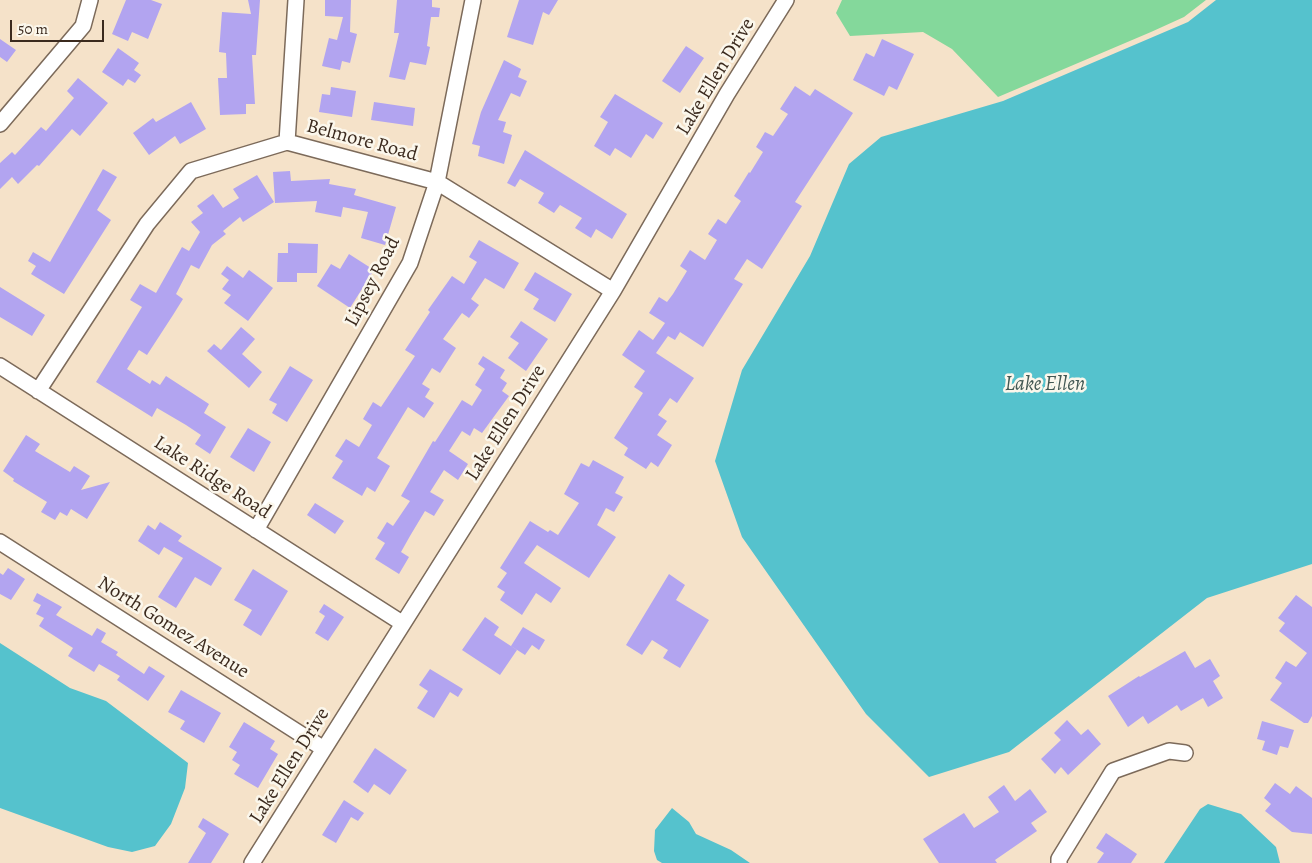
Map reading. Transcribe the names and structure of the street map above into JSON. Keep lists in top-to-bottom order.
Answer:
{
  "streets": {
    "street": [
      "Lake Ellen Drive",
      "Belmore Road",
      "Lipsey Road",
      "Lake Ridge Road",
      "North Gomez Avenue"
    ]
  },
  "crossings": [
    ["Lake Ellen Drive", "Belmore Road"],
    ["Lake Ellen Drive", "Lake Ridge Road"],
    ["Lake Ellen Drive", "North Gomez Avenue"],
    ["Belmore Road", "Lipsey Road"],
    ["Belmore Road", "Lake Ridge Road"],
    ["Lipsey Road", "Lake Ridge Road"]
  ],
  "water": ["Lake Ellen"],
  "scale_bar": "50 m"
}
